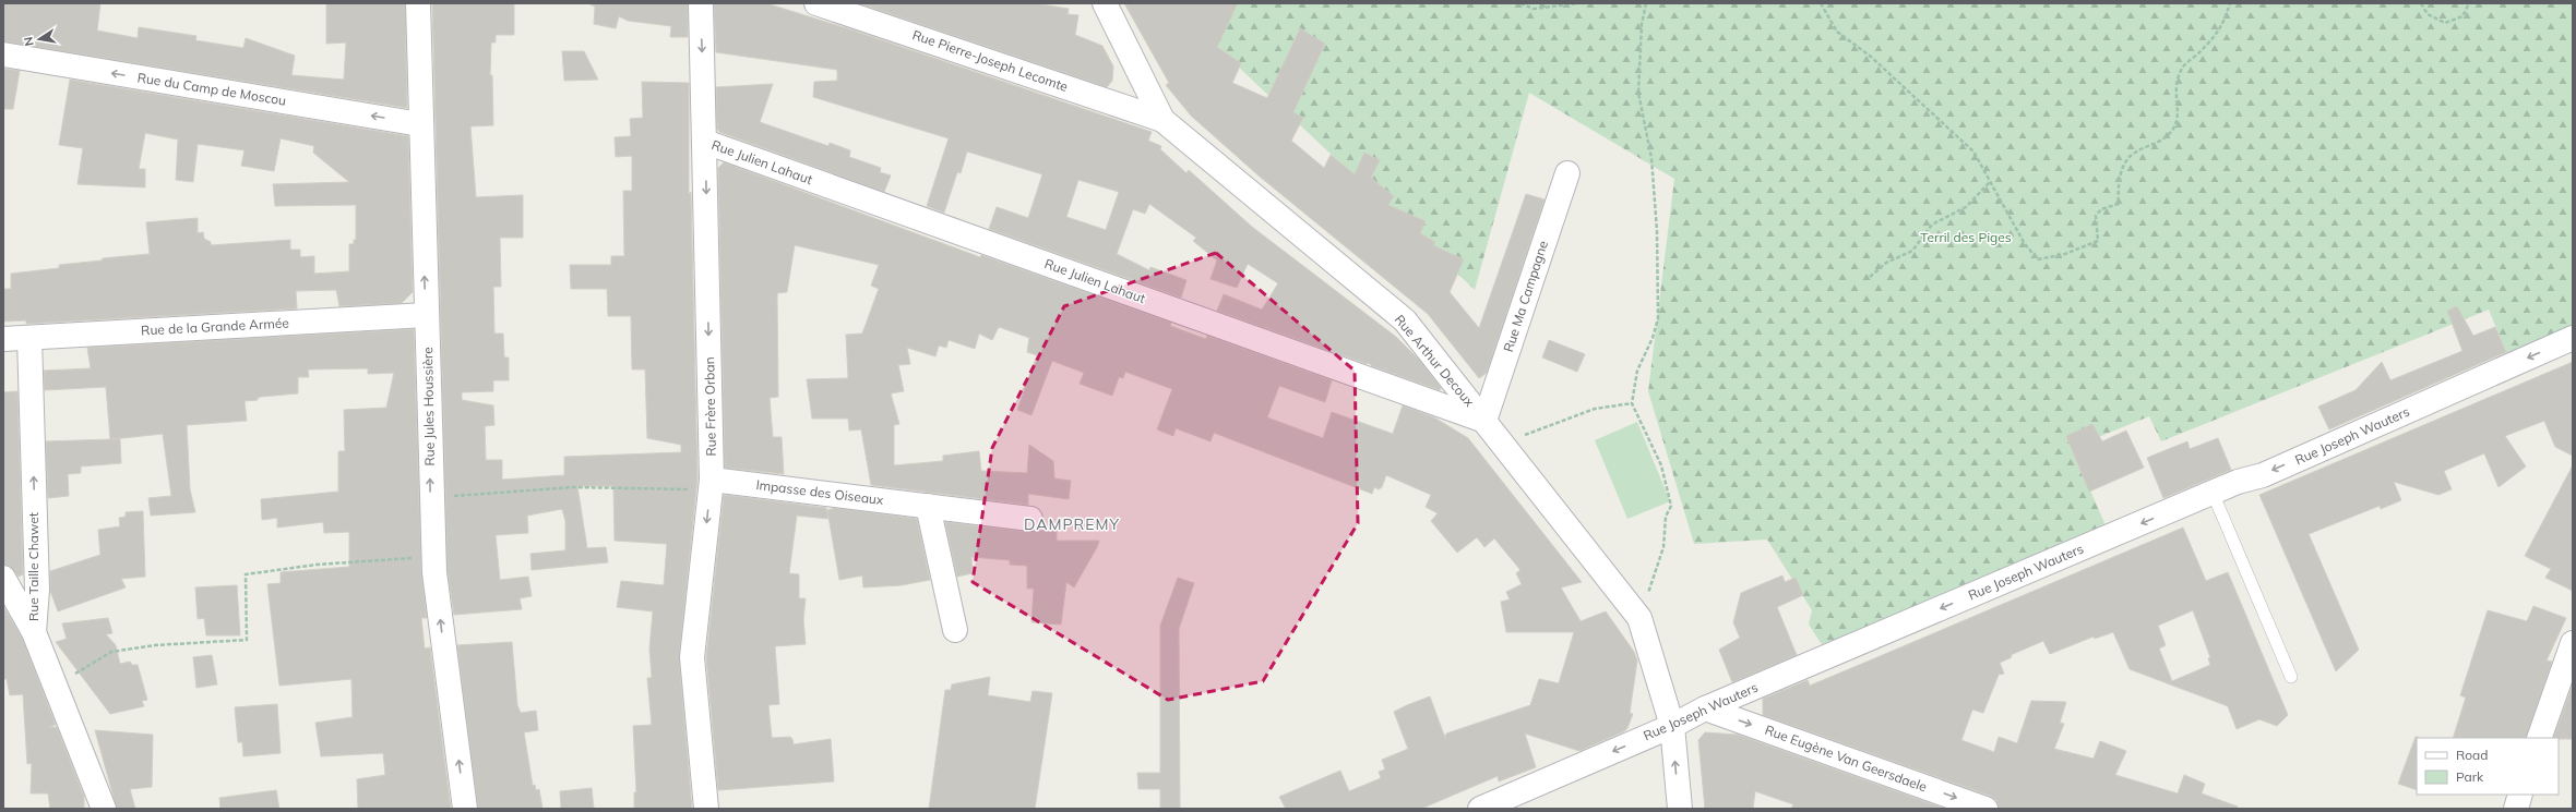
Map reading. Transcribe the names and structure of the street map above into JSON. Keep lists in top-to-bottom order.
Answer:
{
  "streets": {
    "street": [
      "Rue Pierre-Joseph Lecomte",
      "Rue du Camp de Moscou",
      "Rue Julien Lahaut",
      "Rue Ma Campagne",
      "Rue de la Grande Armée",
      "Rue Arthur Decoux",
      "Rue Jules Houssière",
      "Rue Frère Orban",
      "Rue Joseph Wauters",
      "Impasse des Oiseaux",
      "Rue Taille Chawet",
      "Rue Eugène Van Geersdaele"
    ]
  },
  "crossings": [
    ["Rue Pierre-Joseph Lecomte", "Rue Arthur Decoux"],
    ["Rue du Camp de Moscou", "Rue Jules Houssière"],
    ["Rue Julien Lahaut", "Rue Ma Campagne"],
    ["Rue Julien Lahaut", "Rue Arthur Decoux"],
    ["Rue Julien Lahaut", "Rue Frère Orban"],
    ["Rue Ma Campagne", "Rue Arthur Decoux"],
    ["Rue de la Grande Armée", "Rue Jules Houssière"],
    ["Rue de la Grande Armée", "Rue Taille Chawet"],
    ["Rue Arthur Decoux", "Rue Joseph Wauters"],
    ["Rue Frère Orban", "Impasse des Oiseaux"],
    ["Rue Joseph Wauters", "Rue Eugène Van Geersdaele"]
  ],
  "one_way": [
    "Rue du Camp de Moscou",
    "Rue Jules Houssière",
    "Rue Frère Orban",
    "Rue Joseph Wauters",
    "Rue Taille Chawet",
    "Rue Eugène Van Geersdaele"
  ],
  "districts": ["DAMPREMY"],
  "parks": ["Terril des Piges"],
  "legend": ["Road", "Park"],
  "north": "left"
}
